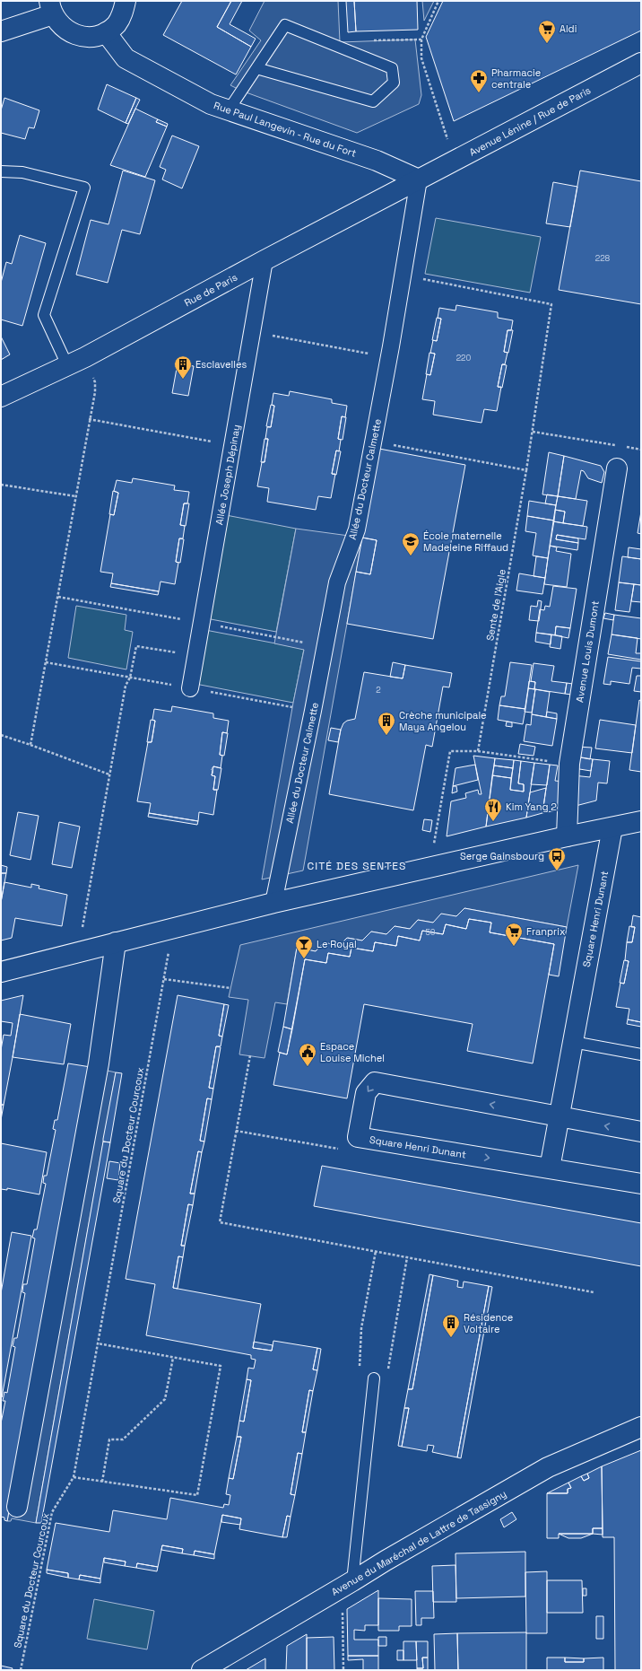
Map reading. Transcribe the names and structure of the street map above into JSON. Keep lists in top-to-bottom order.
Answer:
{
  "streets": {
    "street": [
      "Avenue Lénine / Rue de Paris",
      "Rue Paul Langevin - Rue du Fort",
      "Rue de Paris",
      "Allée Joseph Dépinay",
      "Allée du Docteur Calmette",
      "Avenue Louis Dumont",
      "Square Henri Dunant",
      "Avenue du Maréchal de Lattre de Tassigny"
    ],
    "path": ["Sente de l'Aigle", "Square du Docteur Courcoux"]
  },
  "crossings": [
    ["Avenue Lénine / Rue de Paris", "Rue Paul Langevin - Rue du Fort"],
    ["Avenue Lénine / Rue de Paris", "Rue de Paris"],
    ["Avenue Lénine / Rue de Paris", "Allée du Docteur Calmette"],
    ["Rue Paul Langevin - Rue du Fort", "Rue de Paris"],
    ["Rue Paul Langevin - Rue du Fort", "Allée du Docteur Calmette"],
    ["Rue de Paris", "Allée Joseph Dépinay"],
    ["Rue de Paris", "Allée du Docteur Calmette"],
    ["Allée du Docteur Calmette", "Sente de l'Aigle"]
  ],
  "districts": ["CITÉ DES SENTES"],
  "places": {
    "supermarket": ["Aldi", "Franprix"],
    "pharmacy": ["Pharmacie centrale"],
    "building": ["Esclavelles", "Crèche municipale Maya Angelou", "Résidence Voltaire"],
    "school or university": ["École maternelle Madeleine Riffaud"],
    "restaurant": ["Kim Yang 2"],
    "bus stop": ["Serge Gainsbourg"],
    "bar": ["Le Royal"],
    "public building": ["Espace Louise Michel"]
  },
  "house_numbers": [
    "228",
    "220",
    "2",
    "1",
    "50"
  ]
}
